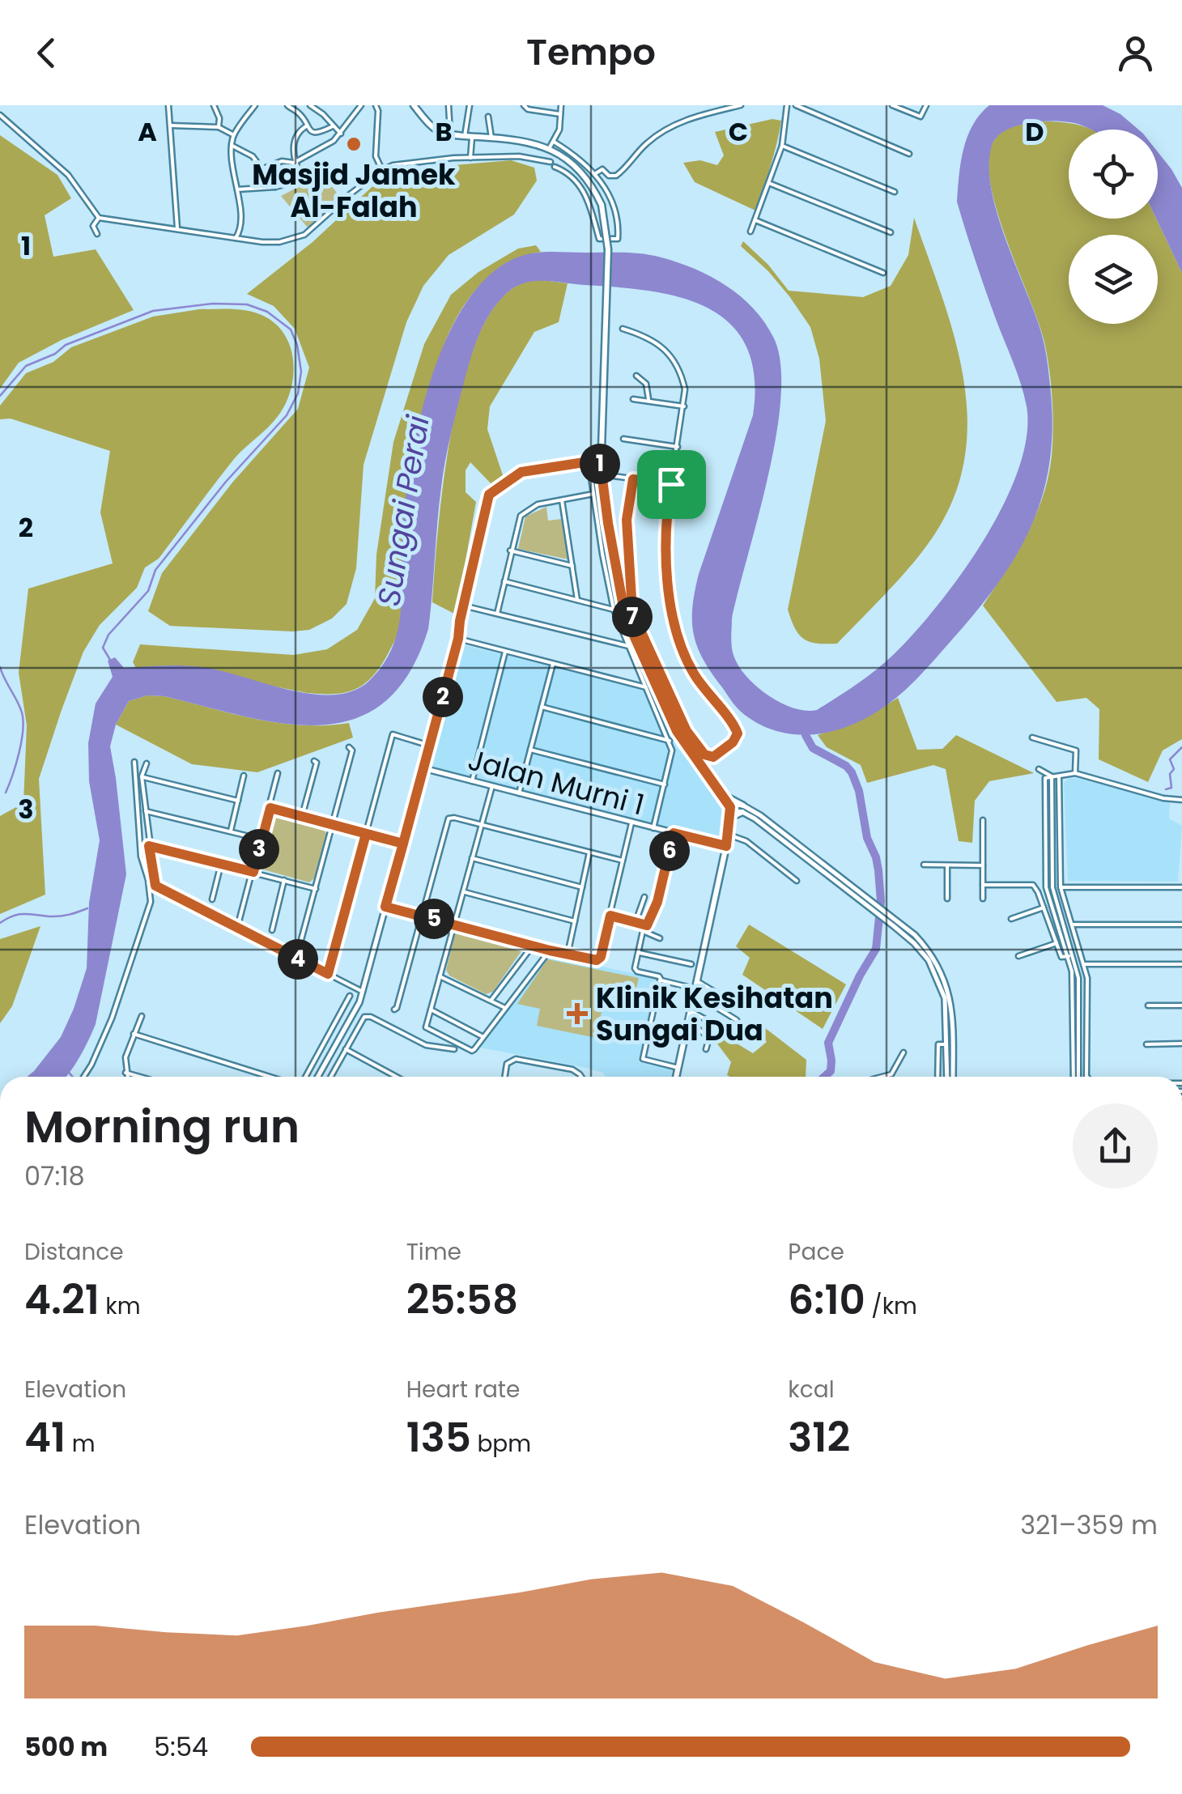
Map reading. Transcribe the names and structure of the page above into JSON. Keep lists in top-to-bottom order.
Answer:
{
  "streets": {
    "street": ["Jalan Murni 1"]
  },
  "water": ["Sungai Perai"],
  "places": {
    "other": ["Masjid Jamek Al-Falah"],
    "health": ["Klinik Kesihatan Sungai Dua"]
  },
  "page": {
    "header": "Tempo",
    "pins": [
      "1",
      "7",
      "2",
      "3",
      "6",
      "5",
      "4"
    ],
    "heading": ["Morning run", "07:18"],
    "stats": [
      ["Distance", "4.21 km"],
      ["Time", "25:58"],
      ["Pace", "6:10 /km"],
      ["Elevation", "41 m"],
      ["Heart rate", "135 bpm"],
      ["kcal", "312"]
    ],
    "chart": ["Elevation", "321–359 m"],
    "list": [
      {
        "name": "500 m",
        "note": "5:54"
      }
    ]
  },
  "grid": {
    "columns": [
      "A",
      "B",
      "C",
      "D"
    ],
    "rows": ["1", "2", "3"]
  }
}
